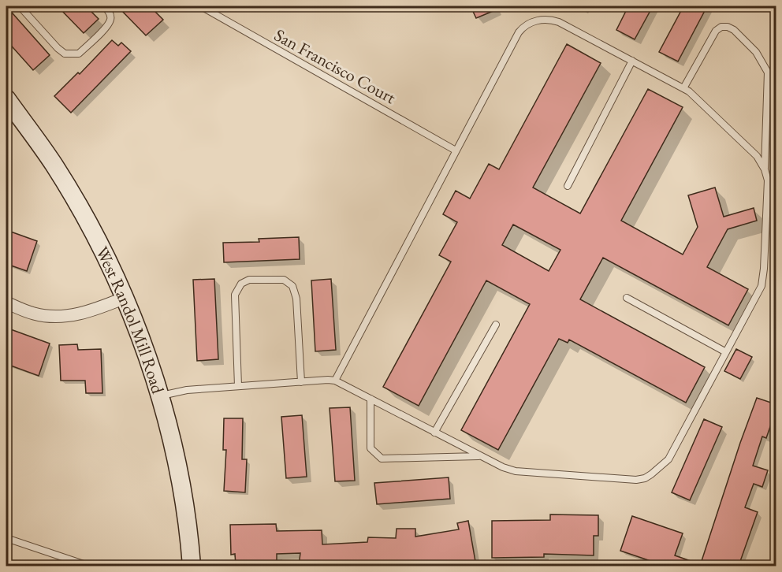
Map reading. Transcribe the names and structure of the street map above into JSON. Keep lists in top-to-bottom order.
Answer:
{
  "streets": {
    "main road": ["West Randol Mill Road"],
    "lane": ["San Francisco Court"]
  }
}
